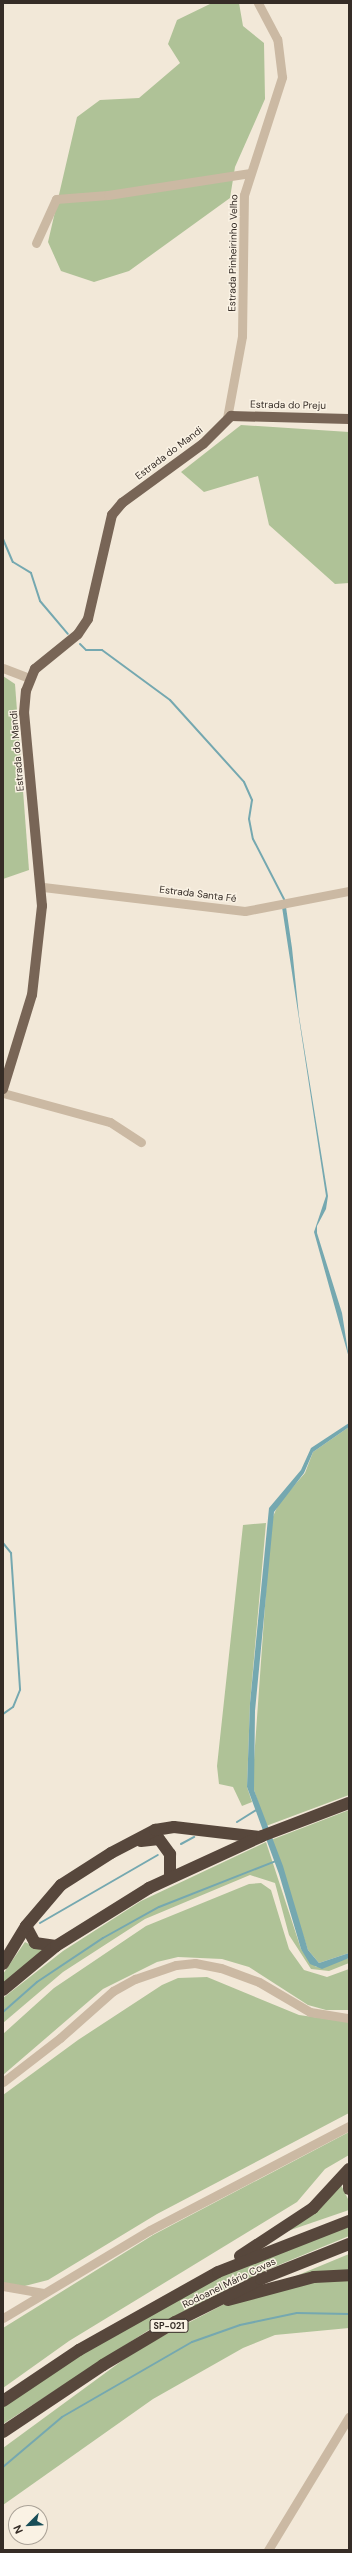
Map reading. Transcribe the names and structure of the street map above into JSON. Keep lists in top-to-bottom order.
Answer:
{
  "streets": {
    "highway": ["Rodoanel Mário Covas", "SP-021"],
    "main road": ["Estrada do Preju", "Estrada do Mandi"],
    "street": ["Estrada Pinheirinho Velho", "Estrada Santa Fé"]
  },
  "crossings": [
    ["Estrada Pinheirinho Velho", "Estrada do Preju"],
    ["Estrada Pinheirinho Velho", "Estrada do Mandi"],
    ["Estrada do Preju", "Estrada do Mandi"],
    ["Estrada do Mandi", "Estrada Santa Fé"]
  ],
  "north": "bottom left"
}
